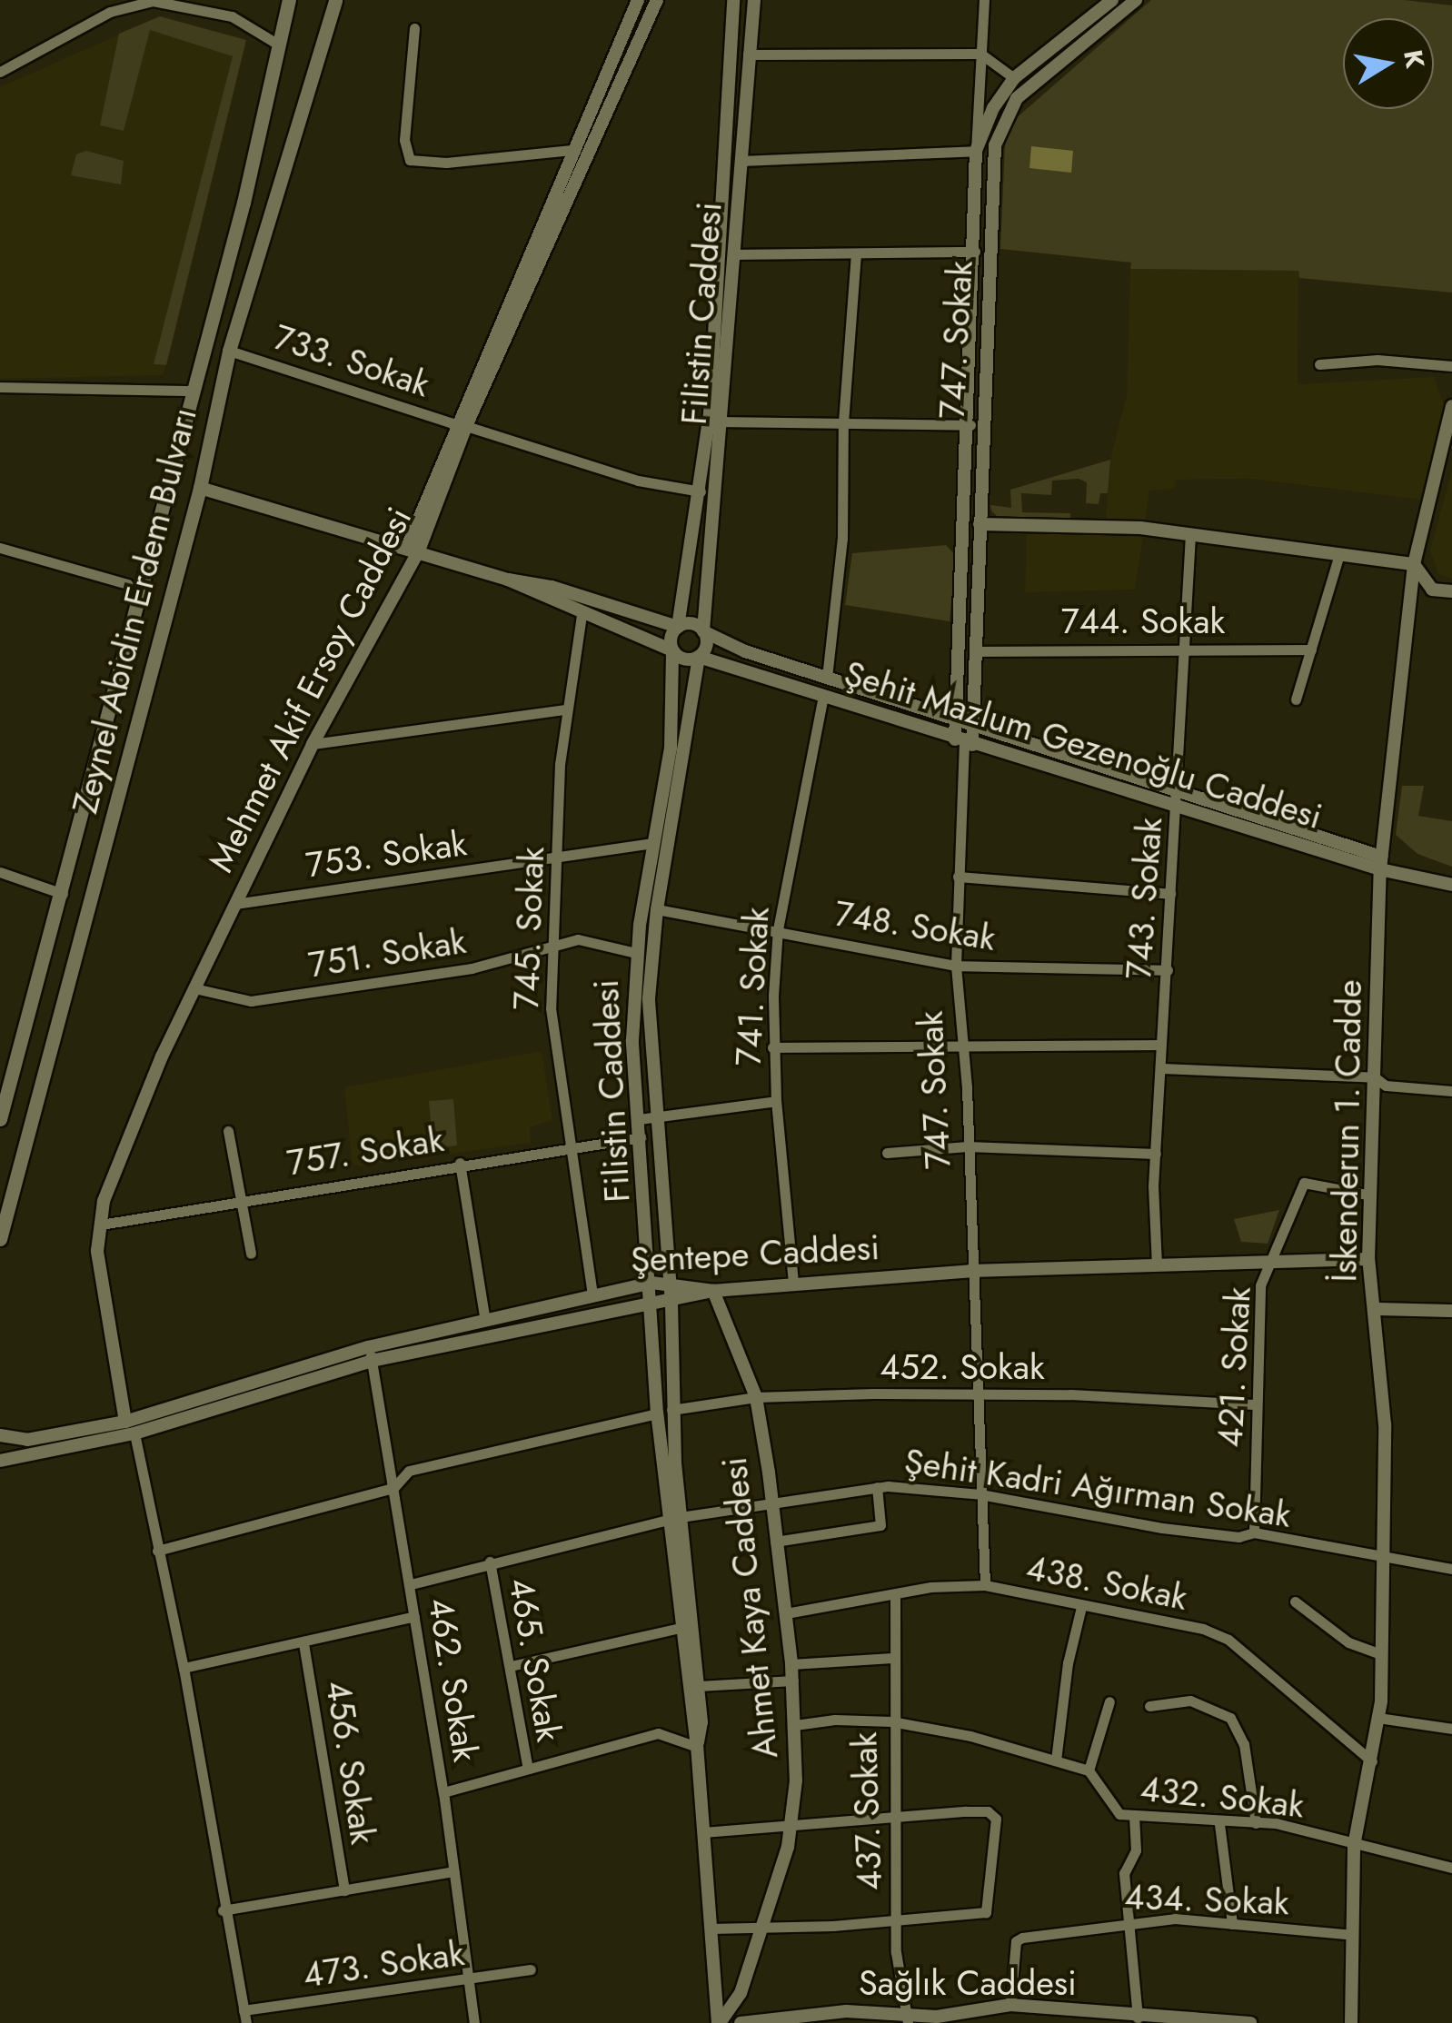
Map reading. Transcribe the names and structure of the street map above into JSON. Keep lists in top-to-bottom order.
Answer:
{
  "streets": {
    "main road": ["Zeynel Abidin Erdem Bulvarı"],
    "street": [
      "Filistin Caddesi",
      "747. Sokak",
      "733. Sokak",
      "744. Sokak",
      "Mehmet Akif Ersoy Caddesi",
      "Şehit Mazlum Gezenoğlu Caddesi",
      "753. Sokak",
      "743. Sokak",
      "748. Sokak",
      "745. Sokak",
      "751. Sokak",
      "741. Sokak",
      "İskenderun 1. Cadde",
      "757. Sokak",
      "Şentepe Caddesi",
      "452. Sokak",
      "421. Sokak",
      "Şehit Kadri Ağırman Sokak",
      "438. Sokak",
      "Ahmet Kaya Caddesi",
      "465. Sokak",
      "462. Sokak",
      "456. Sokak",
      "432. Sokak",
      "437. Sokak",
      "434. Sokak",
      "473. Sokak",
      "Sağlık Caddesi"
    ]
  },
  "crossings": [
    ["Filistin Caddesi", "733. Sokak"],
    ["Filistin Caddesi", "Şehit Mazlum Gezenoğlu Caddesi"],
    ["Filistin Caddesi", "753. Sokak"],
    ["Filistin Caddesi", "748. Sokak"],
    ["Filistin Caddesi", "751. Sokak"],
    ["Filistin Caddesi", "757. Sokak"],
    ["Filistin Caddesi", "Şentepe Caddesi"],
    ["Filistin Caddesi", "452. Sokak"],
    ["Filistin Caddesi", "Şehit Kadri Ağırman Sokak"],
    ["Filistin Caddesi", "Ahmet Kaya Caddesi"],
    ["747. Sokak", "744. Sokak"],
    ["747. Sokak", "Şehit Mazlum Gezenoğlu Caddesi"],
    ["747. Sokak", "748. Sokak"],
    ["747. Sokak", "Şentepe Caddesi"],
    ["747. Sokak", "452. Sokak"],
    ["747. Sokak", "Şehit Kadri Ağırman Sokak"],
    ["747. Sokak", "438. Sokak"],
    ["733. Sokak", "Zeynel Abidin Erdem Bulvarı"],
    ["733. Sokak", "Mehmet Akif Ersoy Caddesi"],
    ["744. Sokak", "743. Sokak"],
    ["Mehmet Akif Ersoy Caddesi", "753. Sokak"],
    ["Mehmet Akif Ersoy Caddesi", "751. Sokak"],
    ["Mehmet Akif Ersoy Caddesi", "757. Sokak"],
    ["Mehmet Akif Ersoy Caddesi", "Şentepe Caddesi"],
    ["Şehit Mazlum Gezenoğlu Caddesi", "743. Sokak"],
    ["Şehit Mazlum Gezenoğlu Caddesi", "741. Sokak"],
    ["Şehit Mazlum Gezenoğlu Caddesi", "İskenderun 1. Cadde"],
    ["753. Sokak", "745. Sokak"],
    ["743. Sokak", "748. Sokak"],
    ["743. Sokak", "Şentepe Caddesi"],
    ["748. Sokak", "741. Sokak"],
    ["745. Sokak", "751. Sokak"],
    ["745. Sokak", "757. Sokak"],
    ["745. Sokak", "Şentepe Caddesi"],
    ["741. Sokak", "Şentepe Caddesi"],
    ["İskenderun 1. Cadde", "Şentepe Caddesi"],
    ["İskenderun 1. Cadde", "421. Sokak"],
    ["İskenderun 1. Cadde", "Şehit Kadri Ağırman Sokak"],
    ["İskenderun 1. Cadde", "438. Sokak"],
    ["İskenderun 1. Cadde", "432. Sokak"],
    ["İskenderun 1. Cadde", "434. Sokak"],
    ["Şentepe Caddesi", "421. Sokak"],
    ["Şentepe Caddesi", "Ahmet Kaya Caddesi"],
    ["Şentepe Caddesi", "462. Sokak"],
    ["452. Sokak", "421. Sokak"],
    ["452. Sokak", "Ahmet Kaya Caddesi"],
    ["421. Sokak", "Şehit Kadri Ağırman Sokak"],
    ["Şehit Kadri Ağırman Sokak", "Ahmet Kaya Caddesi"],
    ["Şehit Kadri Ağırman Sokak", "465. Sokak"],
    ["Şehit Kadri Ağırman Sokak", "462. Sokak"],
    ["438. Sokak", "Ahmet Kaya Caddesi"],
    ["438. Sokak", "437. Sokak"],
    ["462. Sokak", "473. Sokak"],
    ["437. Sokak", "Sağlık Caddesi"],
    ["434. Sokak", "Sağlık Caddesi"]
  ],
  "north": "right"
}
